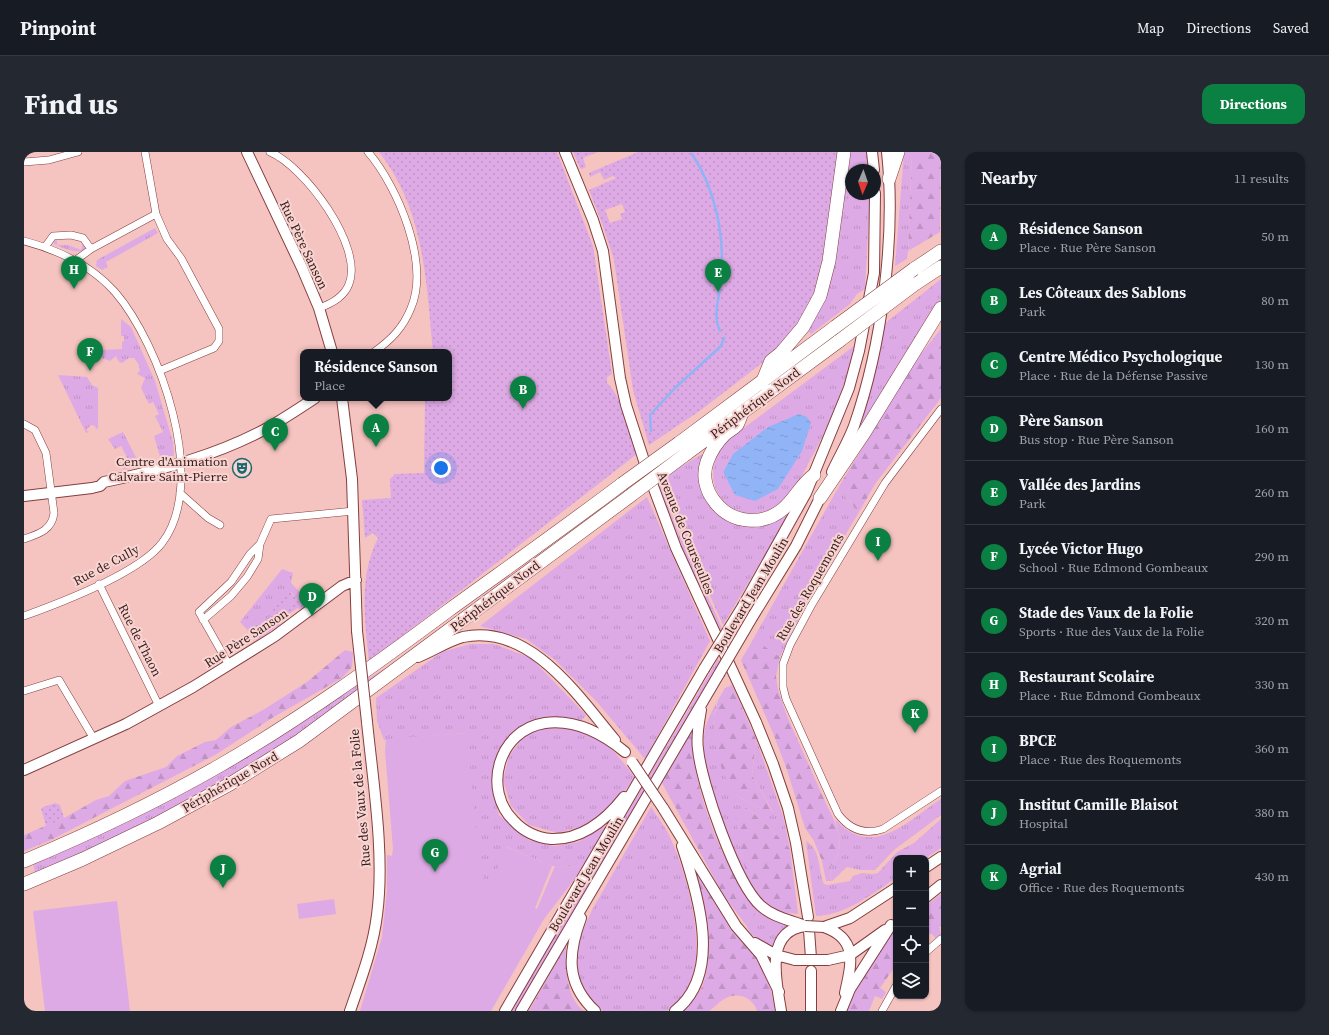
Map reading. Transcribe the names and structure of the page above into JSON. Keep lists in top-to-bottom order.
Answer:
{
  "streets": {
    "highway": ["Périphérique Nord"],
    "main road": [
      "Rue Père Sanson",
      "Avenue de Courseulles",
      "Boulevard Jean Moulin",
      "Rue des Vaux de la Folie"
    ],
    "street": ["Rue de Cully", "Rue des Roquemonts", "Rue de Thaon"]
  },
  "crossings": [
    ["Rue Père Sanson", "Rue de Thaon"],
    ["Rue Père Sanson", "Rue des Vaux de la Folie"],
    ["Rue de Cully", "Rue de Thaon"]
  ],
  "places": {
    "theatre": ["Centre d'Animation Calvaire Saint-Pierre"]
  },
  "north": "bottom",
  "page": {
    "header": "Pinpoint",
    "nav": ["Map", "Directions", "Saved"],
    "buttons": "Directions",
    "title": "Find us",
    "heading": ["Nearby", "11 results"],
    "list": [
      {
        "mark": "A",
        "name": "Résidence Sanson",
        "note": "Place · Rue Père Sanson",
        "value": "50 m"
      },
      {
        "mark": "B",
        "name": "Les Côteaux des Sablons",
        "note": "Park",
        "value": "80 m"
      },
      {
        "mark": "C",
        "name": "Centre Médico Psychologique",
        "note": "Place · Rue de la Défense Passive",
        "value": "130 m"
      },
      {
        "mark": "D",
        "name": "Père Sanson",
        "note": "Bus stop · Rue Père Sanson",
        "value": "160 m"
      },
      {
        "mark": "E",
        "name": "Vallée des Jardins",
        "note": "Park",
        "value": "260 m"
      },
      {
        "mark": "F",
        "name": "Lycée Victor Hugo",
        "note": "School · Rue Edmond Gombeaux",
        "value": "290 m"
      },
      {
        "mark": "G",
        "name": "Stade des Vaux de la Folie",
        "note": "Sports · Rue des Vaux de la Folie",
        "value": "320 m"
      },
      {
        "mark": "H",
        "name": "Restaurant Scolaire",
        "note": "Place · Rue Edmond Gombeaux",
        "value": "330 m"
      },
      {
        "mark": "I",
        "name": "BPCE",
        "note": "Place · Rue des Roquemonts",
        "value": "360 m"
      },
      {
        "mark": "J",
        "name": "Institut Camille Blaisot",
        "note": "Hospital",
        "value": "380 m"
      },
      {
        "mark": "K",
        "name": "Agrial",
        "note": "Office · Rue des Roquemonts",
        "value": "430 m"
      }
    ],
    "pins": [
      "H",
      "E",
      "F",
      "B",
      "A",
      "C",
      "I",
      "D",
      "K",
      "G",
      "J"
    ],
    "popup": ["Résidence Sanson", "Place"],
    "map_buttons": ["+", "−"]
  }
}
